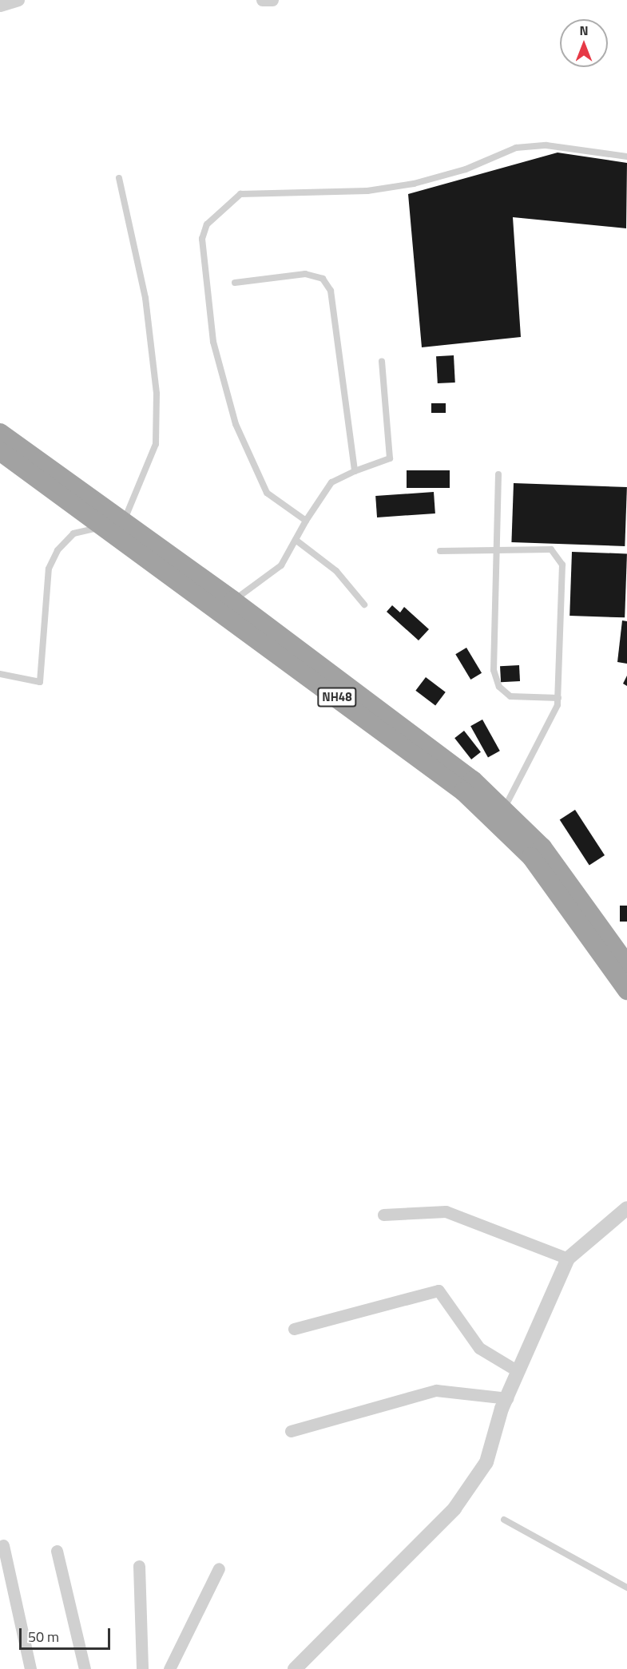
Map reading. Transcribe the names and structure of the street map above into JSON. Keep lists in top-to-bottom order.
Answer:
{
  "streets": {
    "highway": ["NH48"]
  },
  "scale_bar": "50 m",
  "north": "top"
}
